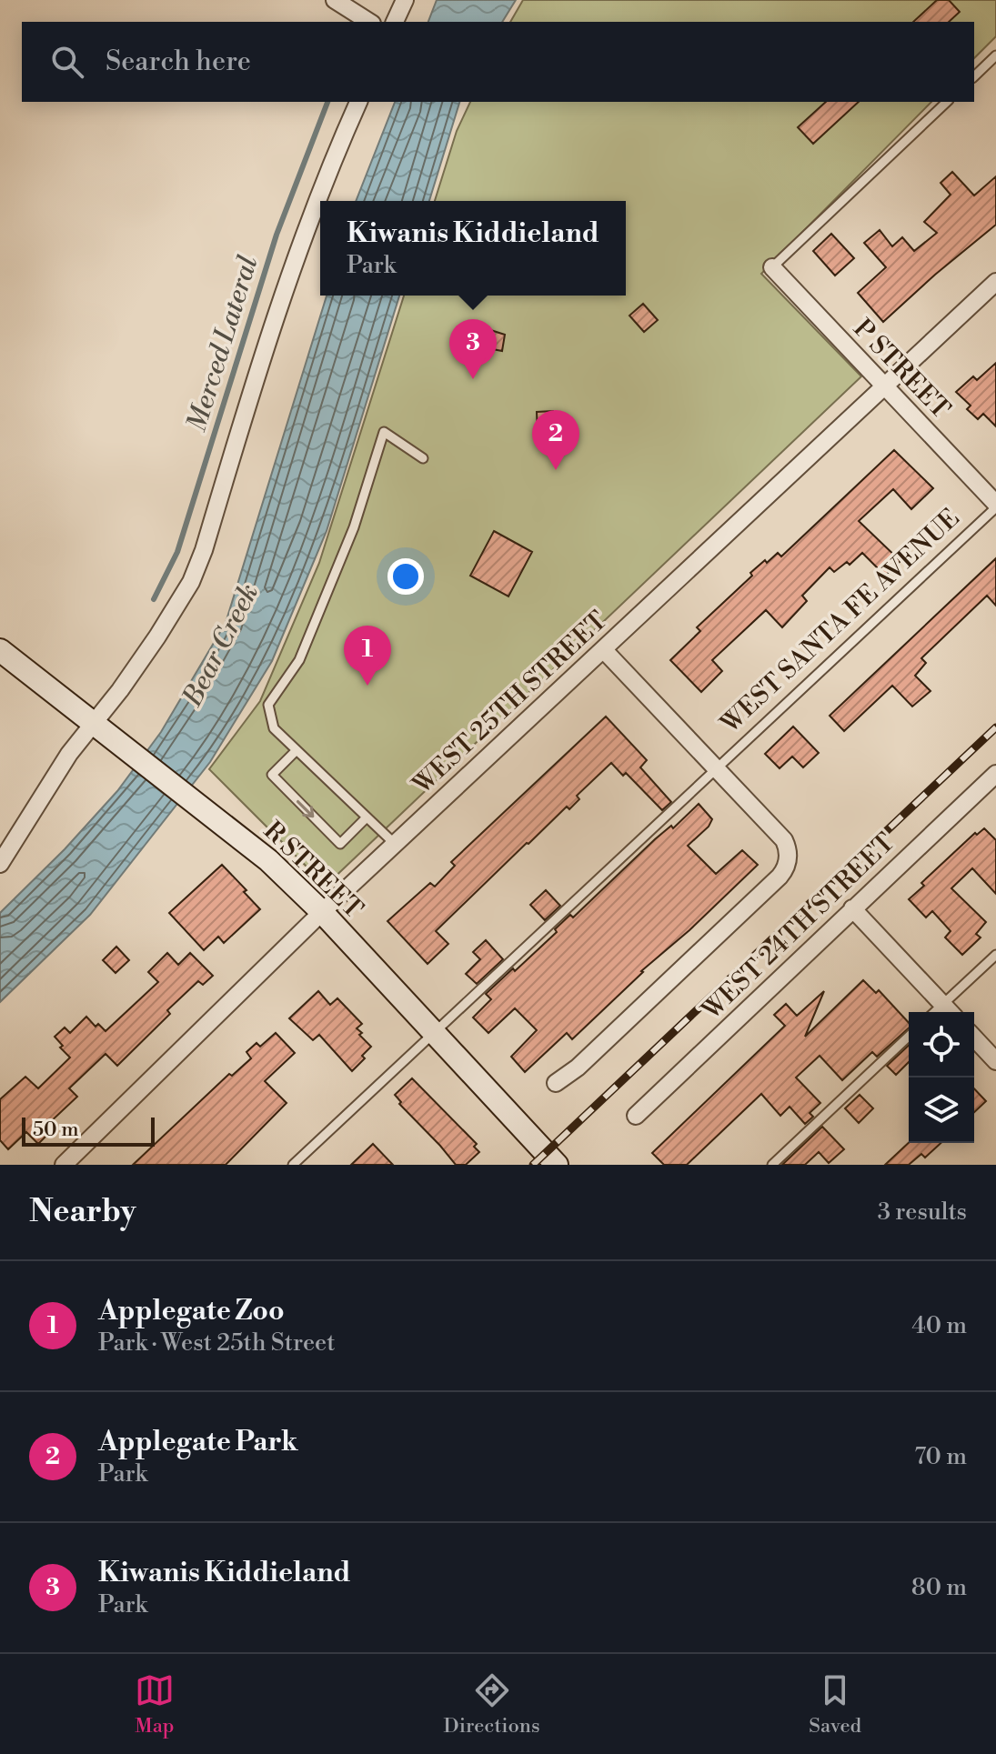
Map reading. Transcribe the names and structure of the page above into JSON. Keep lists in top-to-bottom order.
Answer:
{
  "streets": {
    "street": [
      "P STREET",
      "WEST 25TH STREET",
      "R STREET",
      "WEST 24TH STREET"
    ],
    "lane": ["WEST SANTA FE AVENUE"]
  },
  "crossings": [
    ["P STREET", "WEST SANTA FE AVENUE"],
    ["P STREET", "WEST 25TH STREET"],
    ["WEST SANTA FE AVENUE", "R STREET"],
    ["WEST 25TH STREET", "R STREET"]
  ],
  "water": ["Merced Lateral", "Bear Creek"],
  "scale_bar": "50 m",
  "page": {
    "search": "Search here",
    "popup": ["Kiwanis Kiddieland", "Park"],
    "pins": ["3", "2", "1"],
    "scale": "50 m",
    "heading": ["Nearby", "3 results"],
    "list": [
      {
        "mark": "1",
        "name": "Applegate Zoo",
        "note": "Park · West 25th Street",
        "value": "40 m"
      },
      {
        "mark": "2",
        "name": "Applegate Park",
        "note": "Park",
        "value": "70 m"
      },
      {
        "mark": "3",
        "name": "Kiwanis Kiddieland",
        "note": "Park",
        "value": "80 m"
      }
    ],
    "nav": ["Map", "Directions", "Saved"]
  }
}
